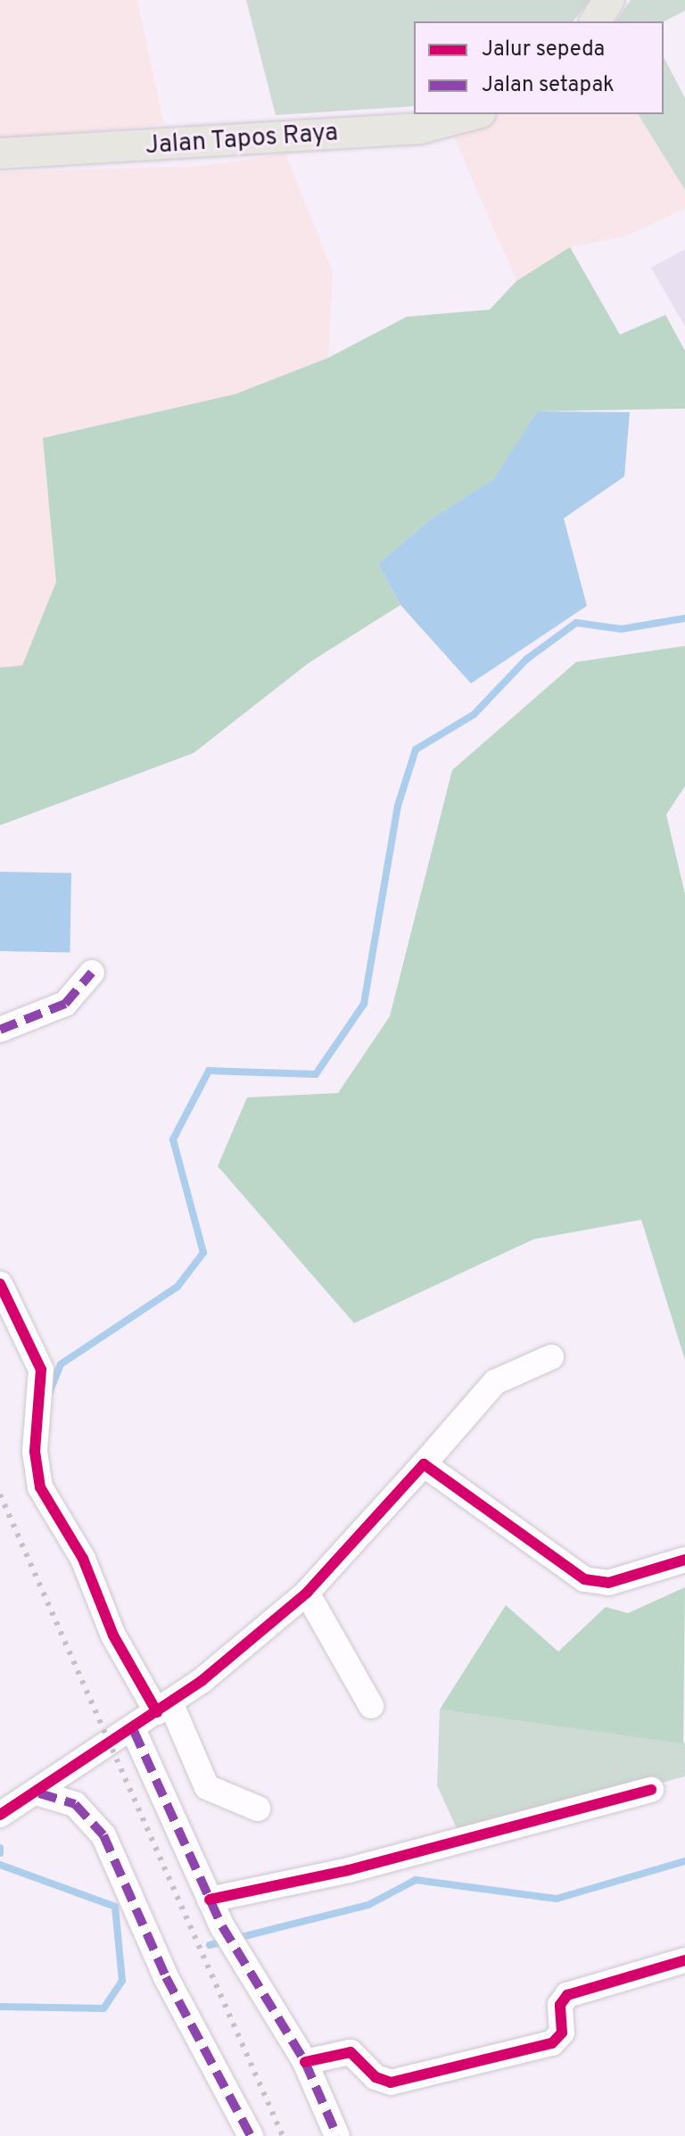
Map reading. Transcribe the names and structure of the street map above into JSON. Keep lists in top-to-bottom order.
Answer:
{
  "streets": {
    "main road": ["Jalan Tapos Raya"]
  },
  "legend": ["Jalur sepeda", "Jalan setapak"]
}
